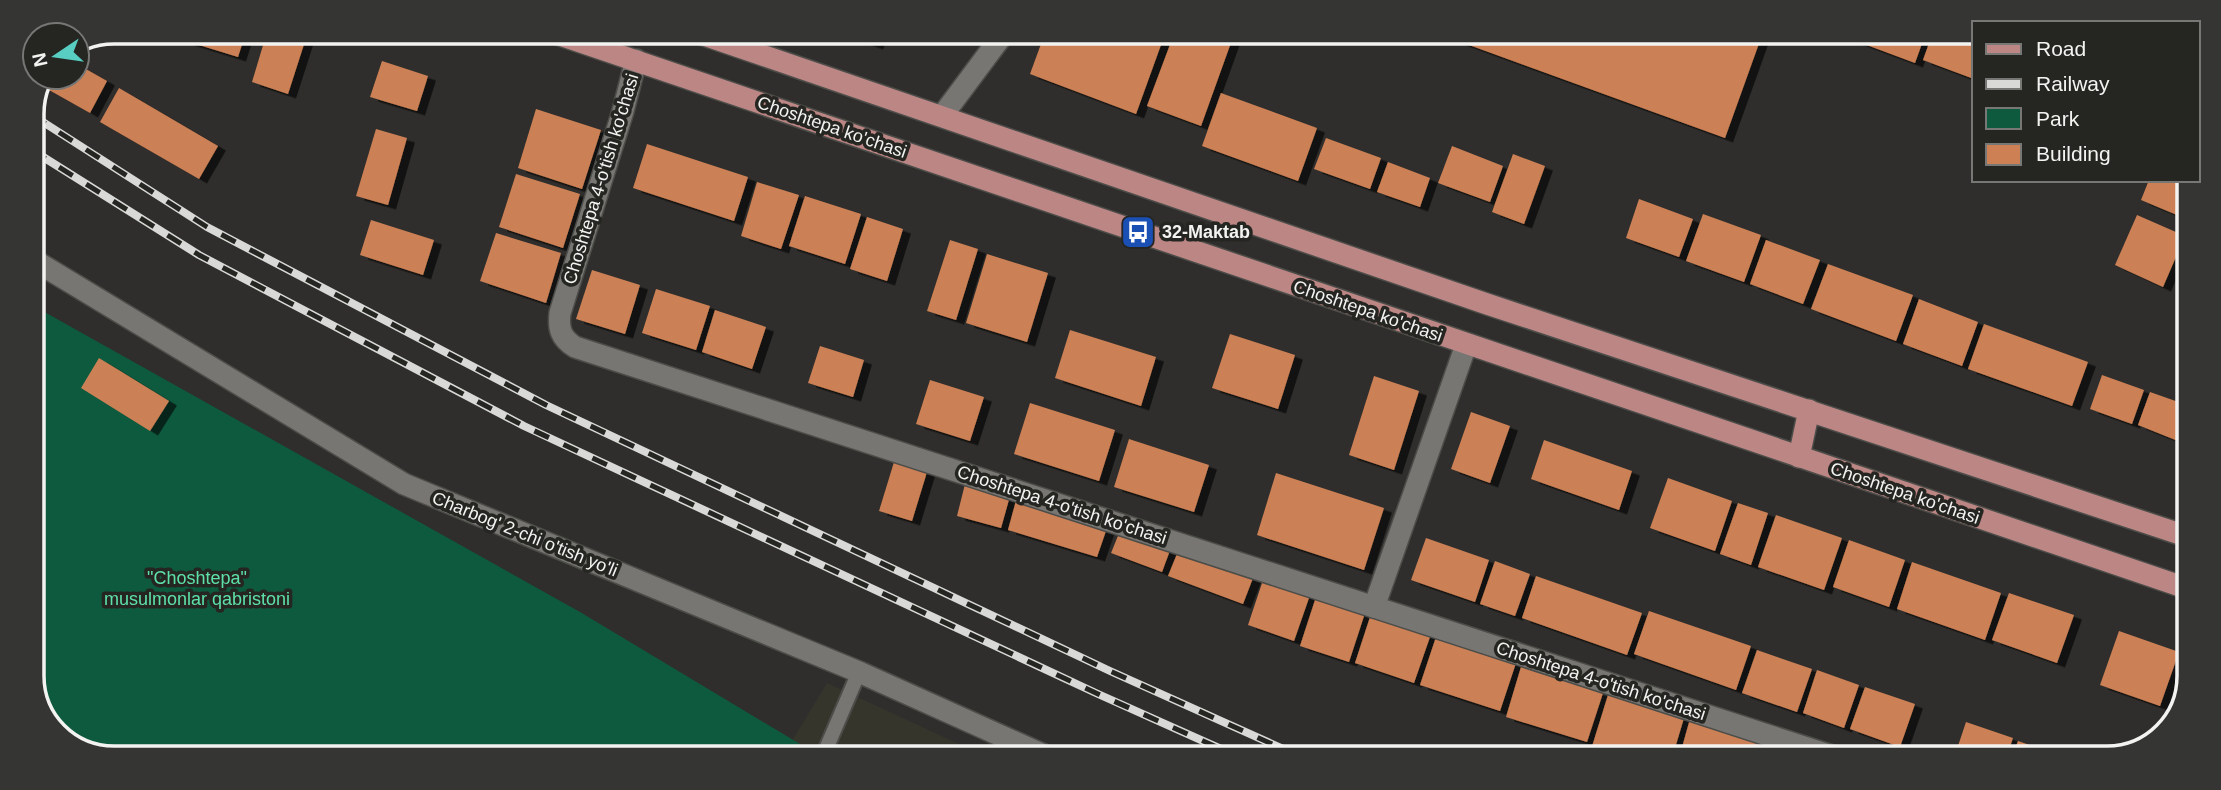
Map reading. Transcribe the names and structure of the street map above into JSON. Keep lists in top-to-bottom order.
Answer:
{
  "streets": {
    "main road": ["Choshtepa ko'chasi"],
    "street": ["Choshtepa 4-o'tish ko'chasi", "Charbog' 2-chi o'tish yo'li"]
  },
  "crossings": [
    ["Choshtepa ko'chasi", "Choshtepa 4-o'tish ko'chasi"]
  ],
  "parks": ["\"Choshtepa\" musulmonlar qabristoni"],
  "places": {
    "bus stop": ["32-Maktab"]
  },
  "legend": [
    "Road",
    "Railway",
    "Park",
    "Building"
  ],
  "north": "left"
}
